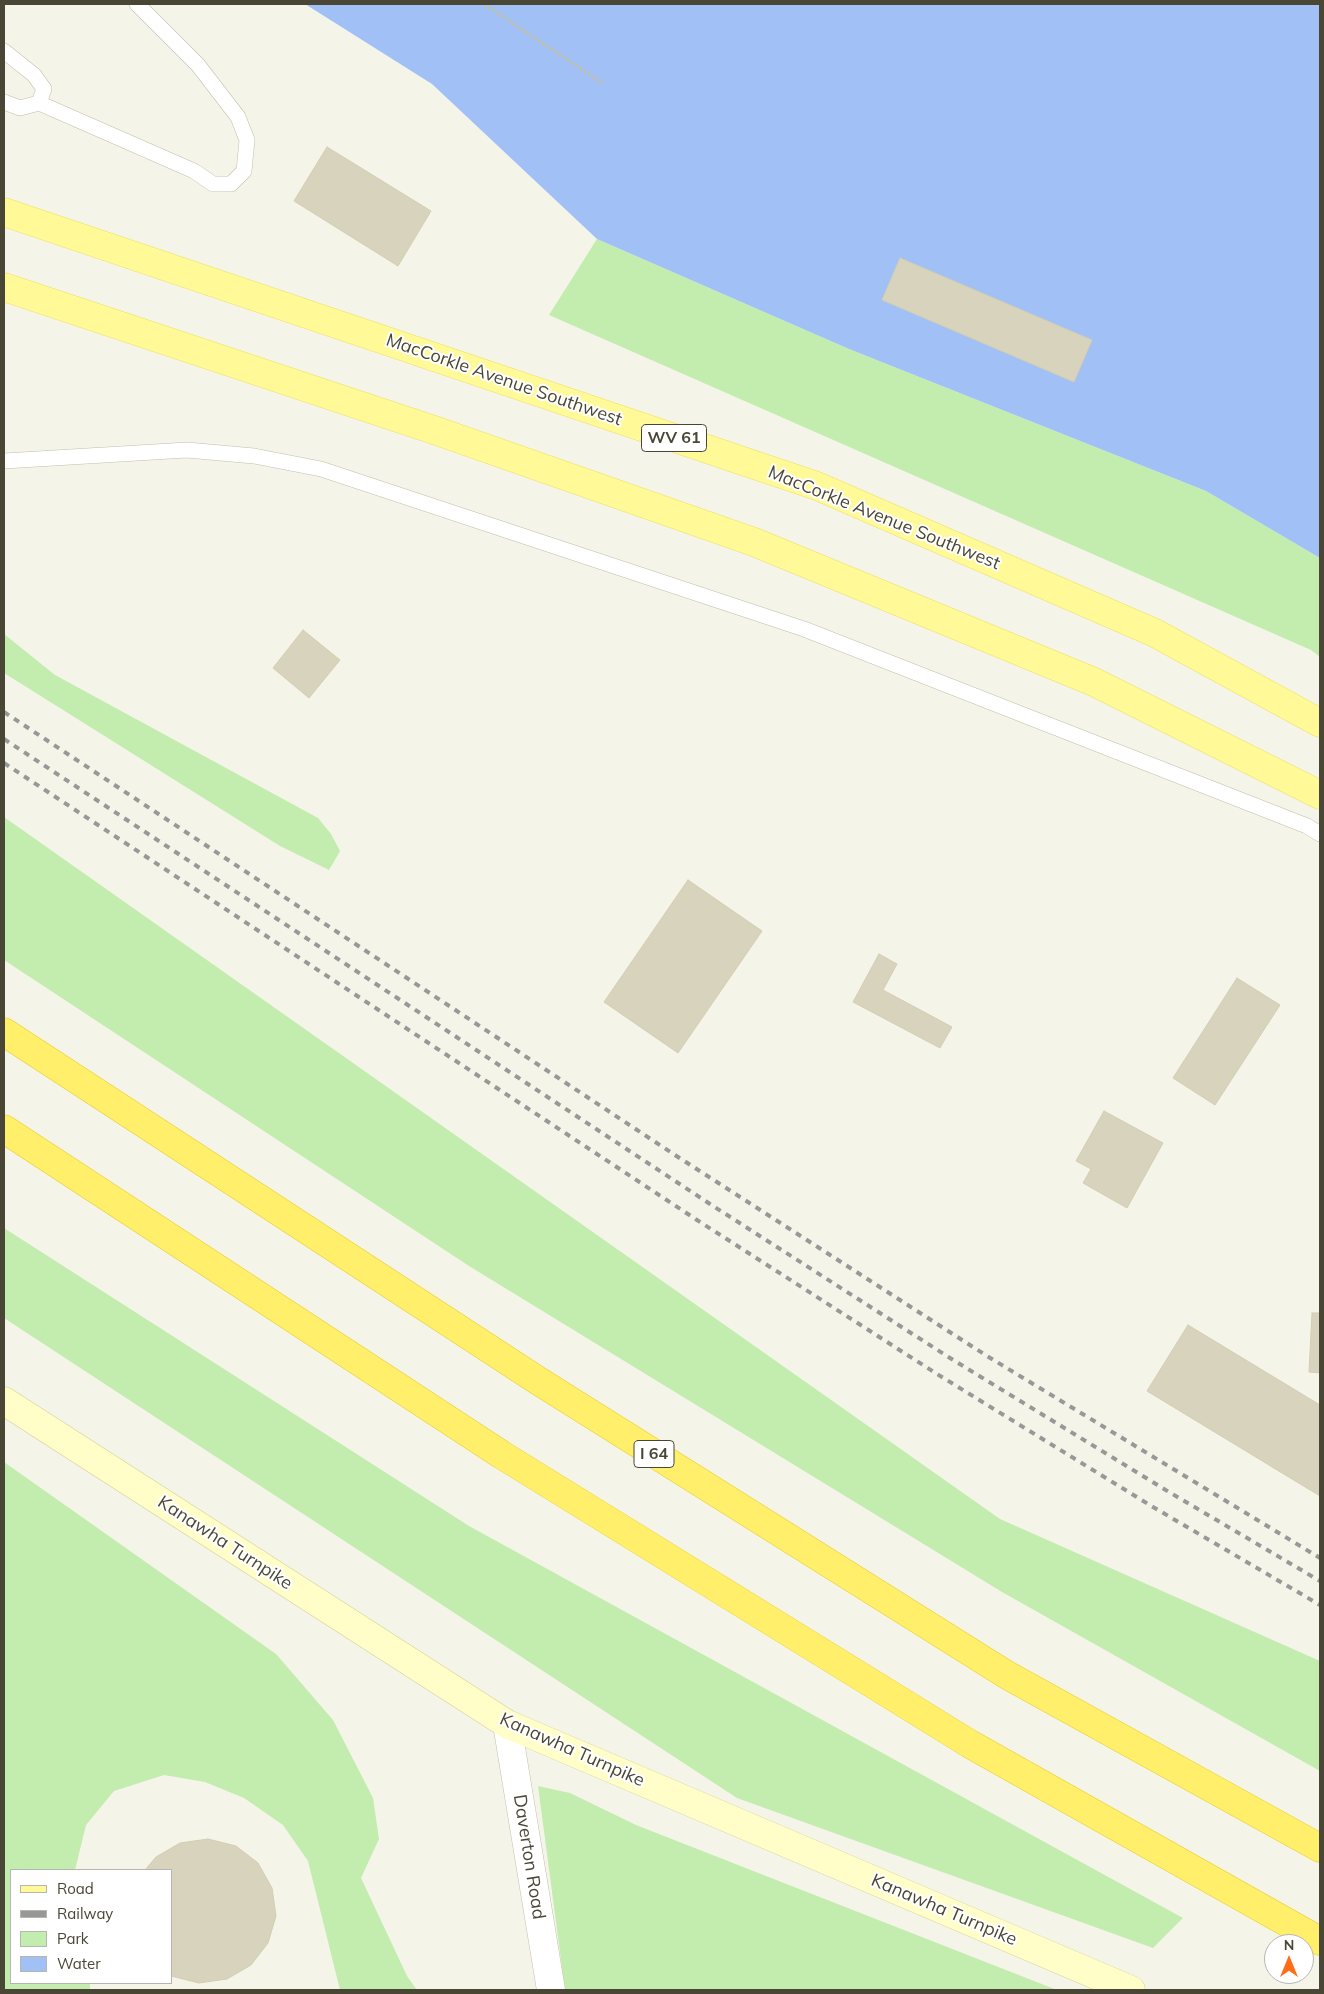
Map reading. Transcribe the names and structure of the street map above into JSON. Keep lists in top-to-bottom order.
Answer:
{
  "streets": {
    "highway": ["I 64"],
    "main road": ["MacCorkle Avenue Southwest", "WV 61", "Kanawha Turnpike"],
    "street": ["Daverton Road"]
  },
  "crossings": [
    ["Kanawha Turnpike", "Daverton Road"]
  ],
  "legend": [
    "Road",
    "Railway",
    "Park",
    "Water"
  ],
  "north": "top"
}
